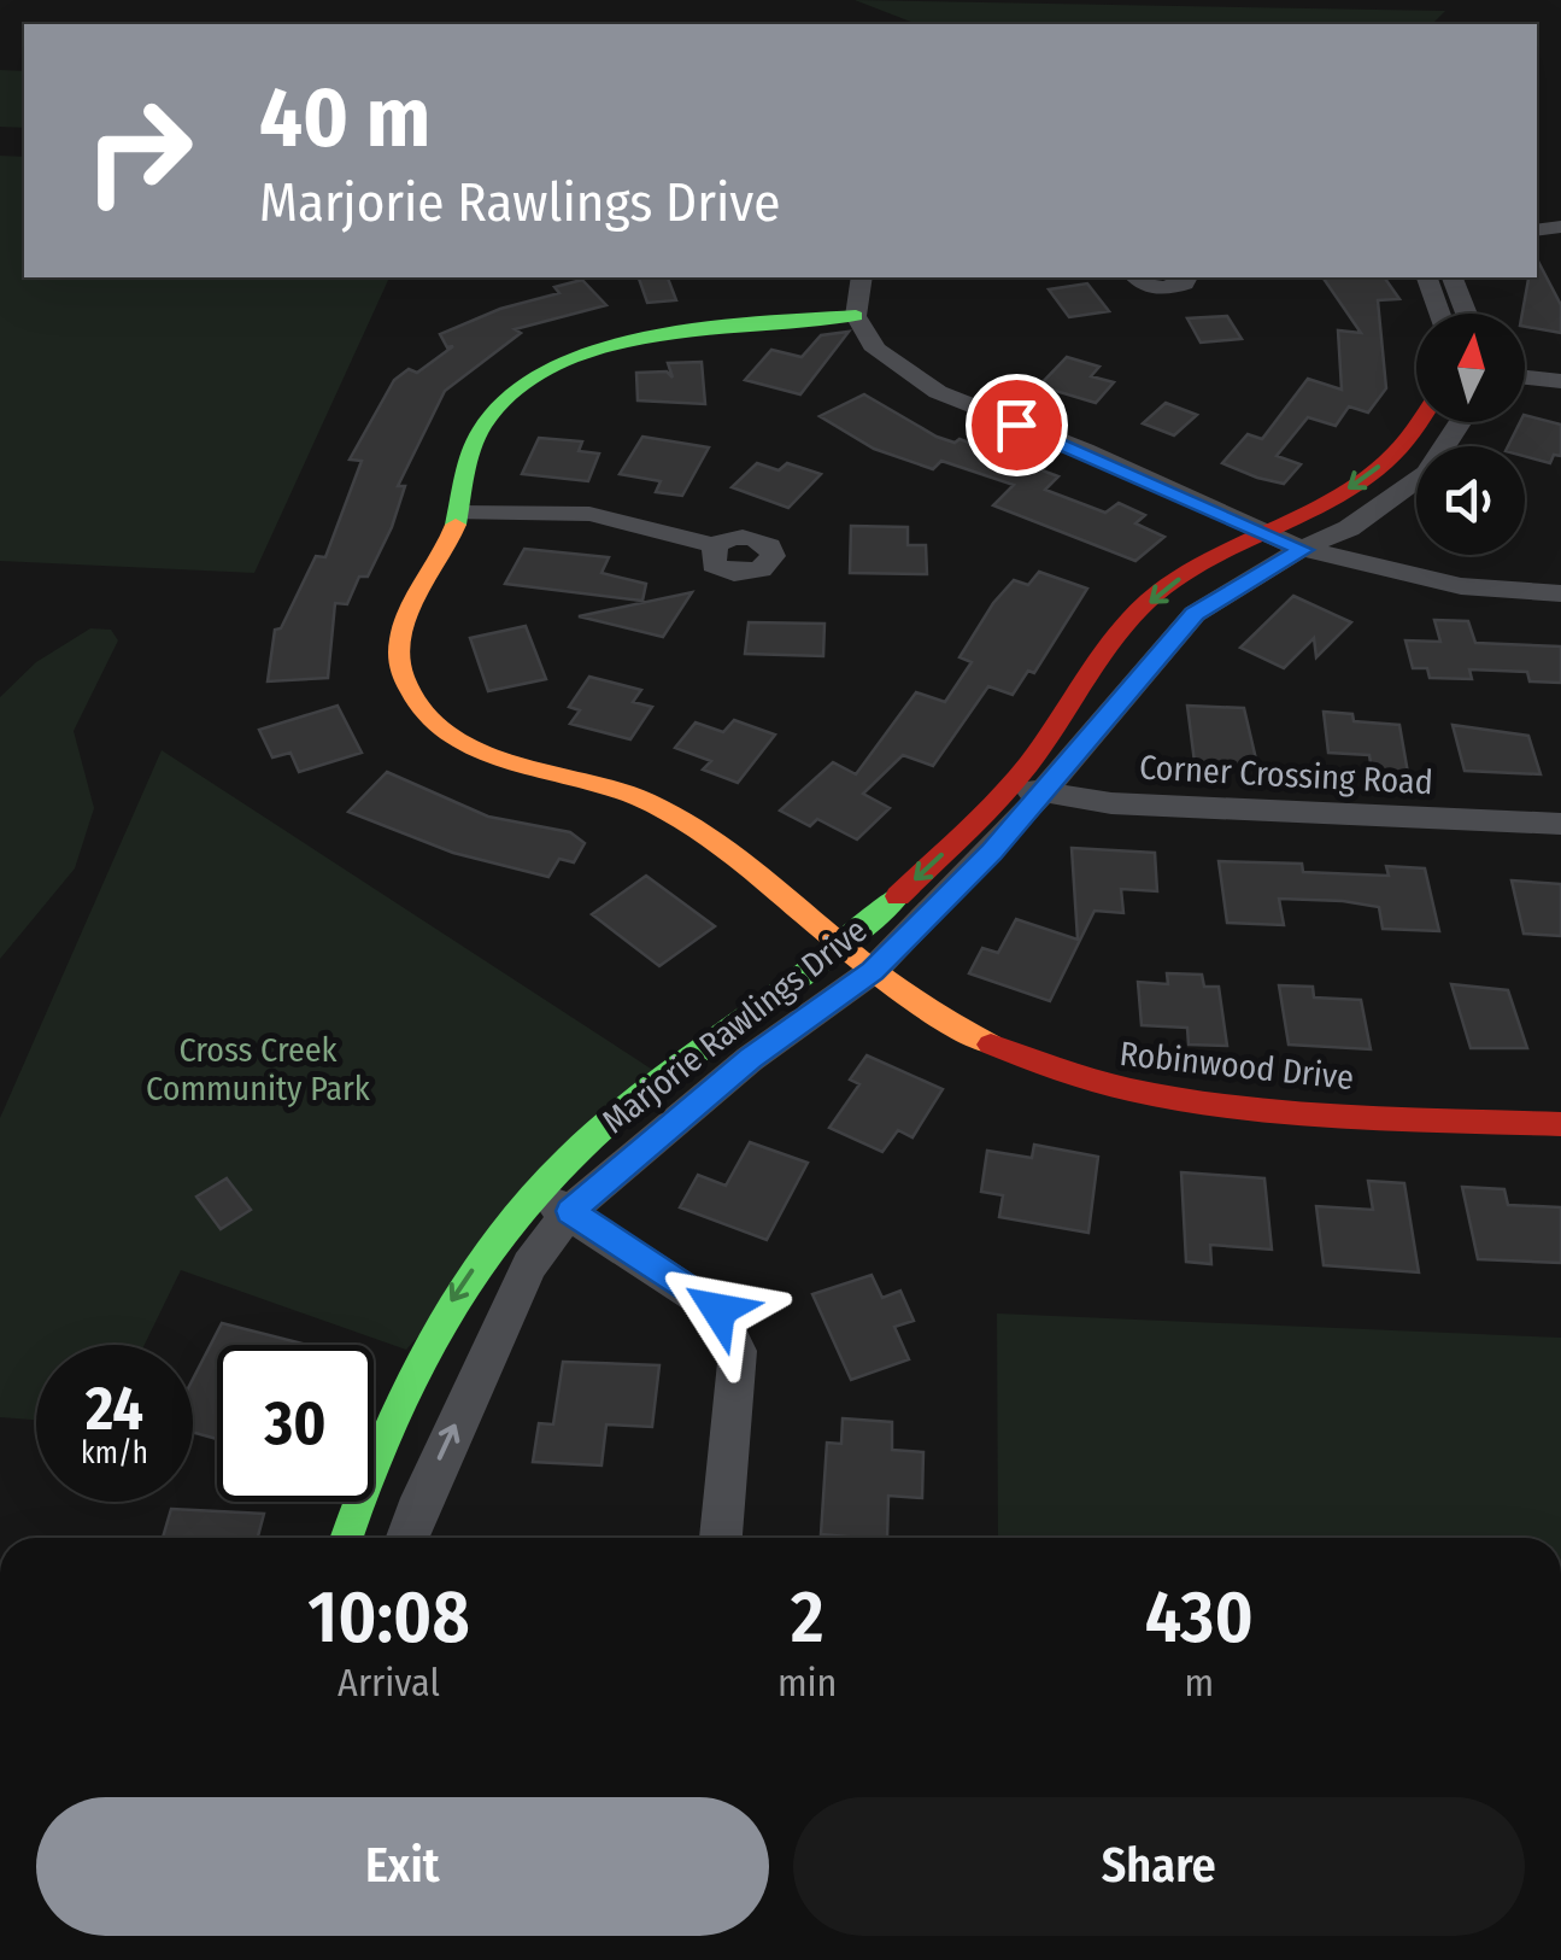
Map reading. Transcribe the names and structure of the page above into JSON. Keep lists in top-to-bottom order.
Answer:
{
  "streets": {
    "street": ["Corner Crossing Road", "Marjorie Rawlings Drive", "Robinwood Drive"]
  },
  "crossings": [
    ["Corner Crossing Road", "Marjorie Rawlings Drive"],
    ["Marjorie Rawlings Drive", "Robinwood Drive"]
  ],
  "parks": ["Cross Creek Community Park"],
  "north": "top",
  "page": {
    "turn": ["40 m", "Marjorie Rawlings Drive"],
    "speed": "24 km/h",
    "limit": "30",
    "eta": [
      "10:08",
      "Arrival",
      "2",
      "min",
      "430",
      "m"
    ],
    "buttons": ["Exit", "Share"]
  }
}
